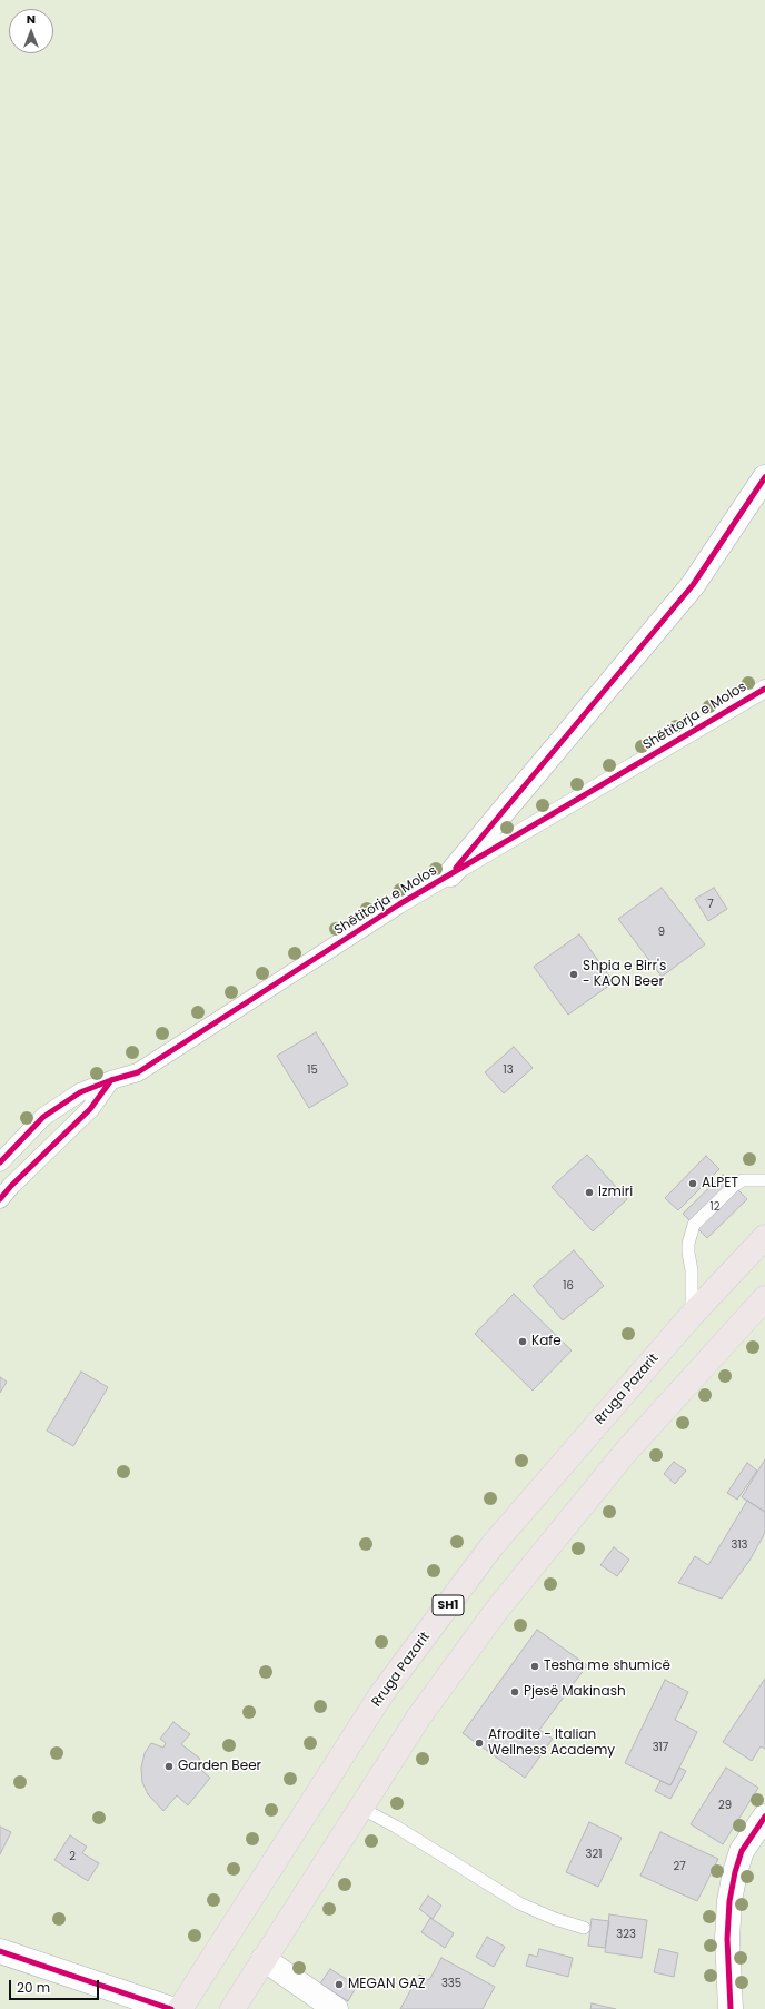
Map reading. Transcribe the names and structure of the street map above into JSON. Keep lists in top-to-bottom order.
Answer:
{
  "streets": {
    "main road": ["Rruga Pazarit", "SH1"],
    "street": ["Shëtitorja e Molos"]
  },
  "places": [
    "Shpia e Birr's - KAON Beer",
    "ALPET",
    "Izmiri",
    "Kafe",
    "Tesha me shumicë",
    "Pjesë Makinash",
    "Afrodite - Italian Wellness Academy",
    "Garden Beer",
    "MEGAN GAZ"
  ],
  "house_numbers": [
    "7",
    "9",
    "15",
    "13",
    "12",
    "16",
    "313",
    "317",
    "29",
    "321",
    "2",
    "27",
    "323",
    "335"
  ],
  "scale_bar": "20 m",
  "north": "top"
}
